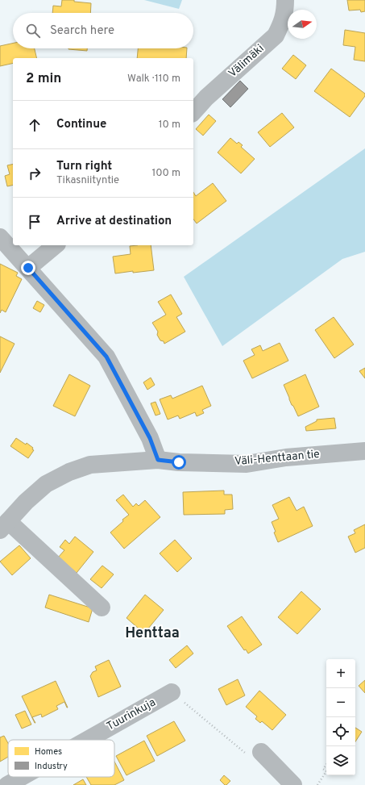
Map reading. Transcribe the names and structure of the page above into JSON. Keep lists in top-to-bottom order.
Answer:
{
  "streets": {
    "street": ["Välimäki", "Väli-Henttaan tie", "Tuurinkuja"]
  },
  "districts": ["Henttaa"],
  "legend": ["Homes", "Industry"],
  "north": "right",
  "page": {
    "search": "Search here",
    "heading": ["2 min", "Walk · 110 m"],
    "list": [
      ["Continue", "10 m"],
      ["Turn right", "Tikasniityntie", "100 m"],
      "Arrive at destination"
    ],
    "map_buttons": ["+", "−"]
  }
}
